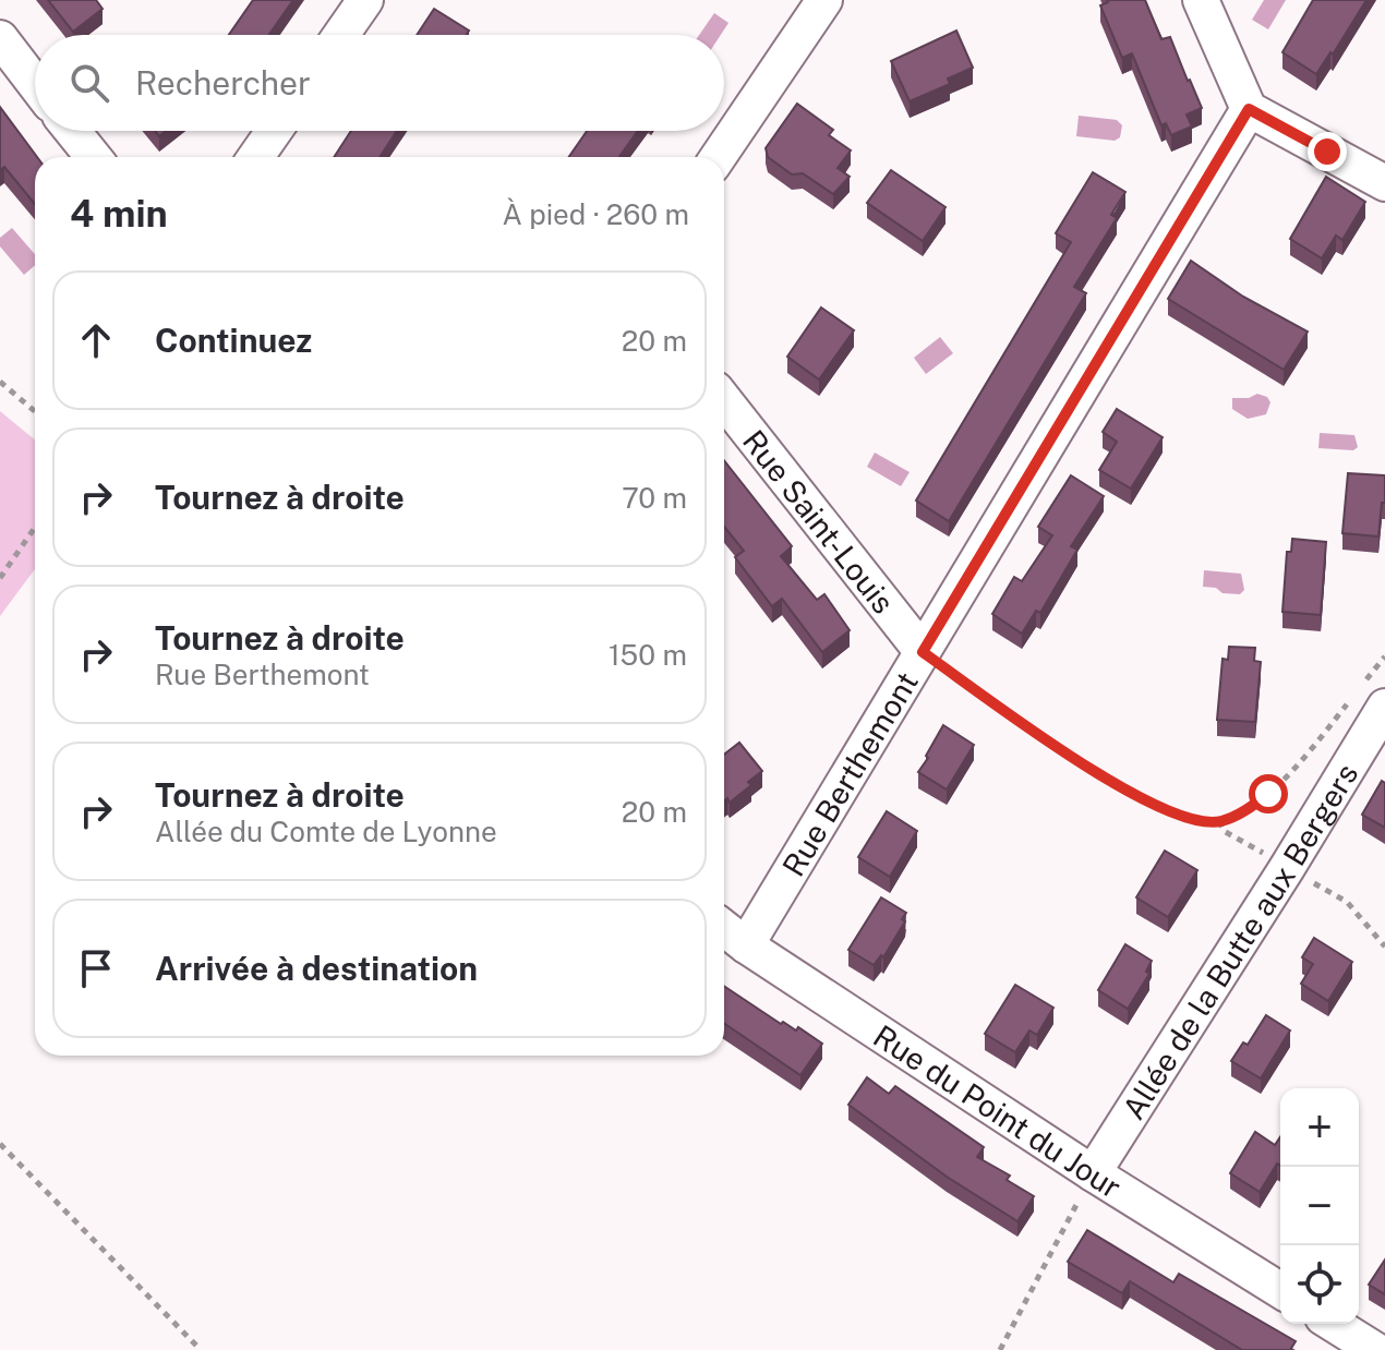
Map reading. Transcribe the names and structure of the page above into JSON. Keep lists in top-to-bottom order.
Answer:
{
  "streets": {
    "street": [
      "Rue Saint-Louis",
      "Rue Berthemont",
      "Allée de la Butte aux Bergers",
      "Rue du Point du Jour"
    ]
  },
  "crossings": [
    ["Rue Saint-Louis", "Rue Berthemont"],
    ["Rue Berthemont", "Rue du Point du Jour"],
    ["Allée de la Butte aux Bergers", "Rue du Point du Jour"]
  ],
  "page": {
    "search": "Rechercher",
    "heading": ["4 min", "À pied · 260 m"],
    "list": [
      ["Continuez", "20 m"],
      ["Tournez à droite", "70 m"],
      ["Tournez à droite", "Rue Berthemont", "150 m"],
      ["Tournez à droite", "Allée du Comte de Lyonne", "20 m"],
      "Arrivée à destination"
    ],
    "map_buttons": ["+", "−"]
  }
}
